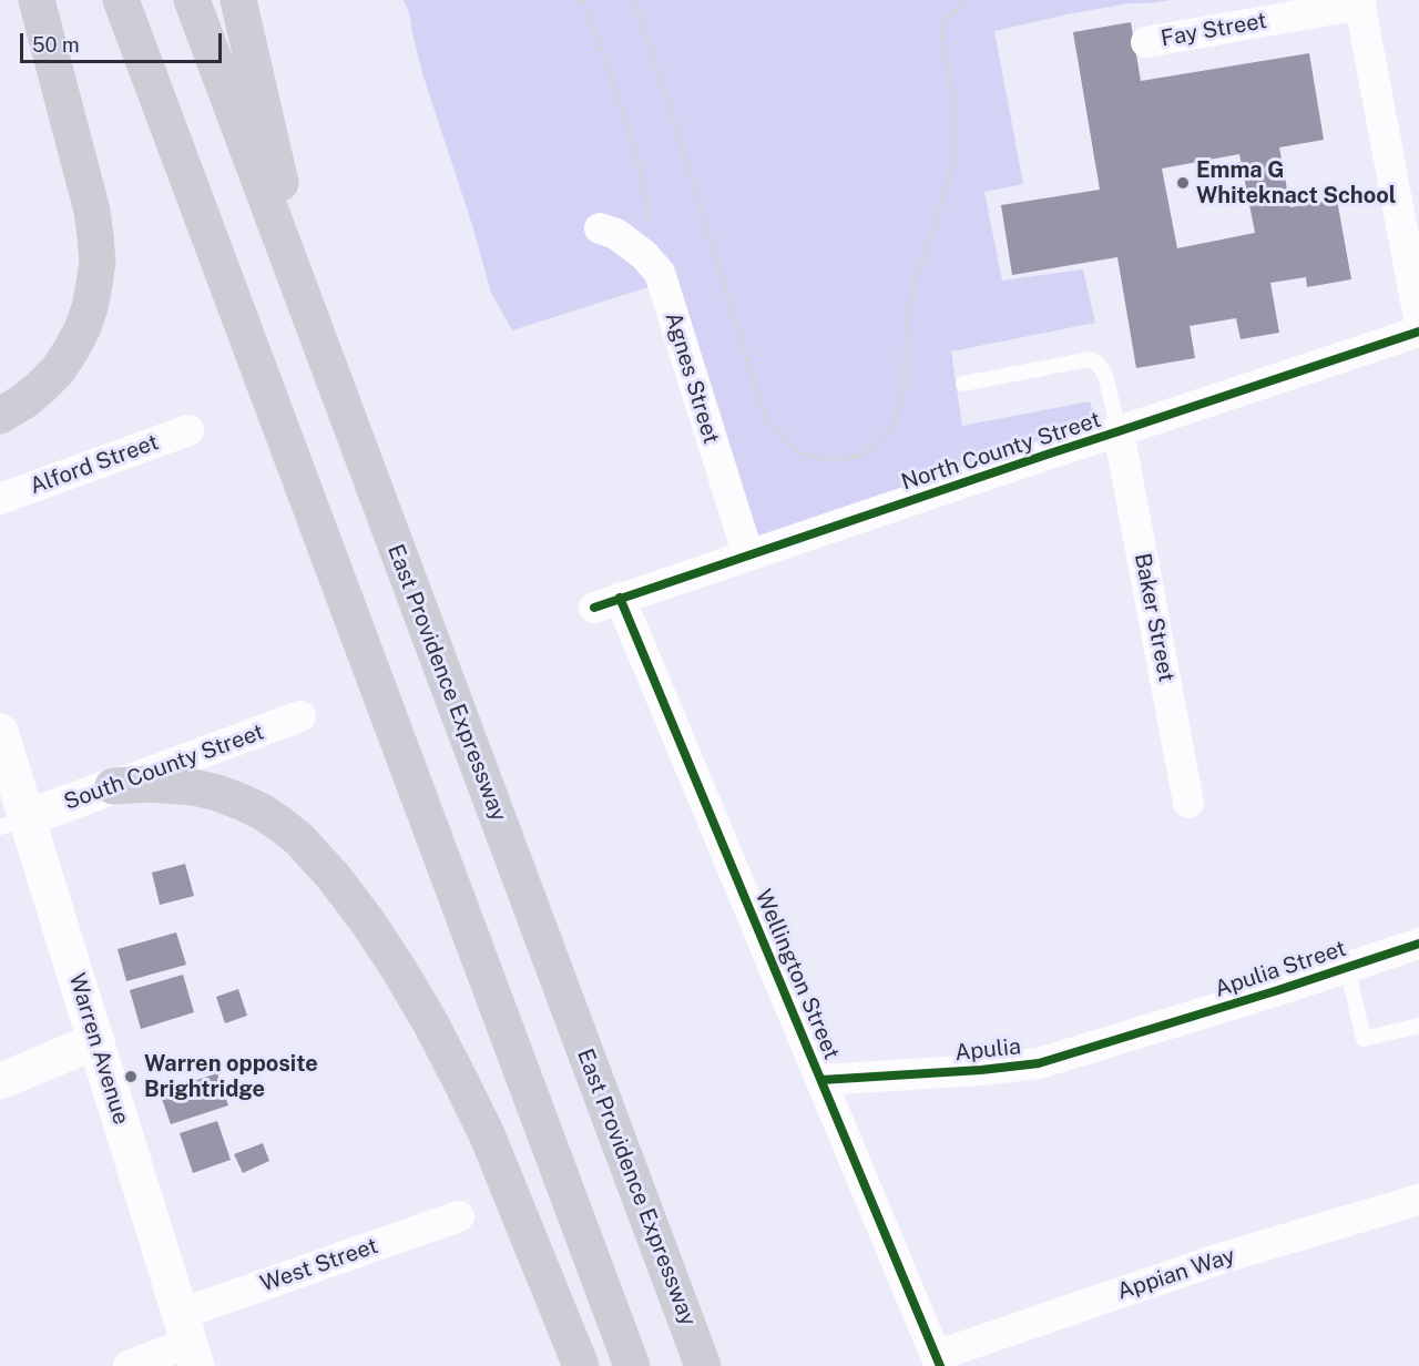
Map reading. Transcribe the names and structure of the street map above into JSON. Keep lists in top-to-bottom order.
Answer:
{
  "streets": {
    "highway": ["East Providence Expressway"],
    "main road": ["South County Street", "Warren Avenue"],
    "street": [
      "Fay Street",
      "Agnes Street",
      "North County Street",
      "Alford Street",
      "Baker Street",
      "Apulia Street",
      "Wellington Street",
      "Apulia",
      "West Street",
      "Appian Way"
    ]
  },
  "crossings": [
    ["Agnes Street", "North County Street"],
    ["North County Street", "Baker Street"],
    ["North County Street", "Wellington Street"],
    ["South County Street", "Warren Avenue"],
    ["Apulia Street", "Apulia"],
    ["Wellington Street", "Apulia"],
    ["Wellington Street", "Appian Way"],
    ["Warren Avenue", "West Street"]
  ],
  "places": ["Emma G Whiteknact School", "Warren opposite Brightridge"],
  "scale_bar": "50 m"
}
